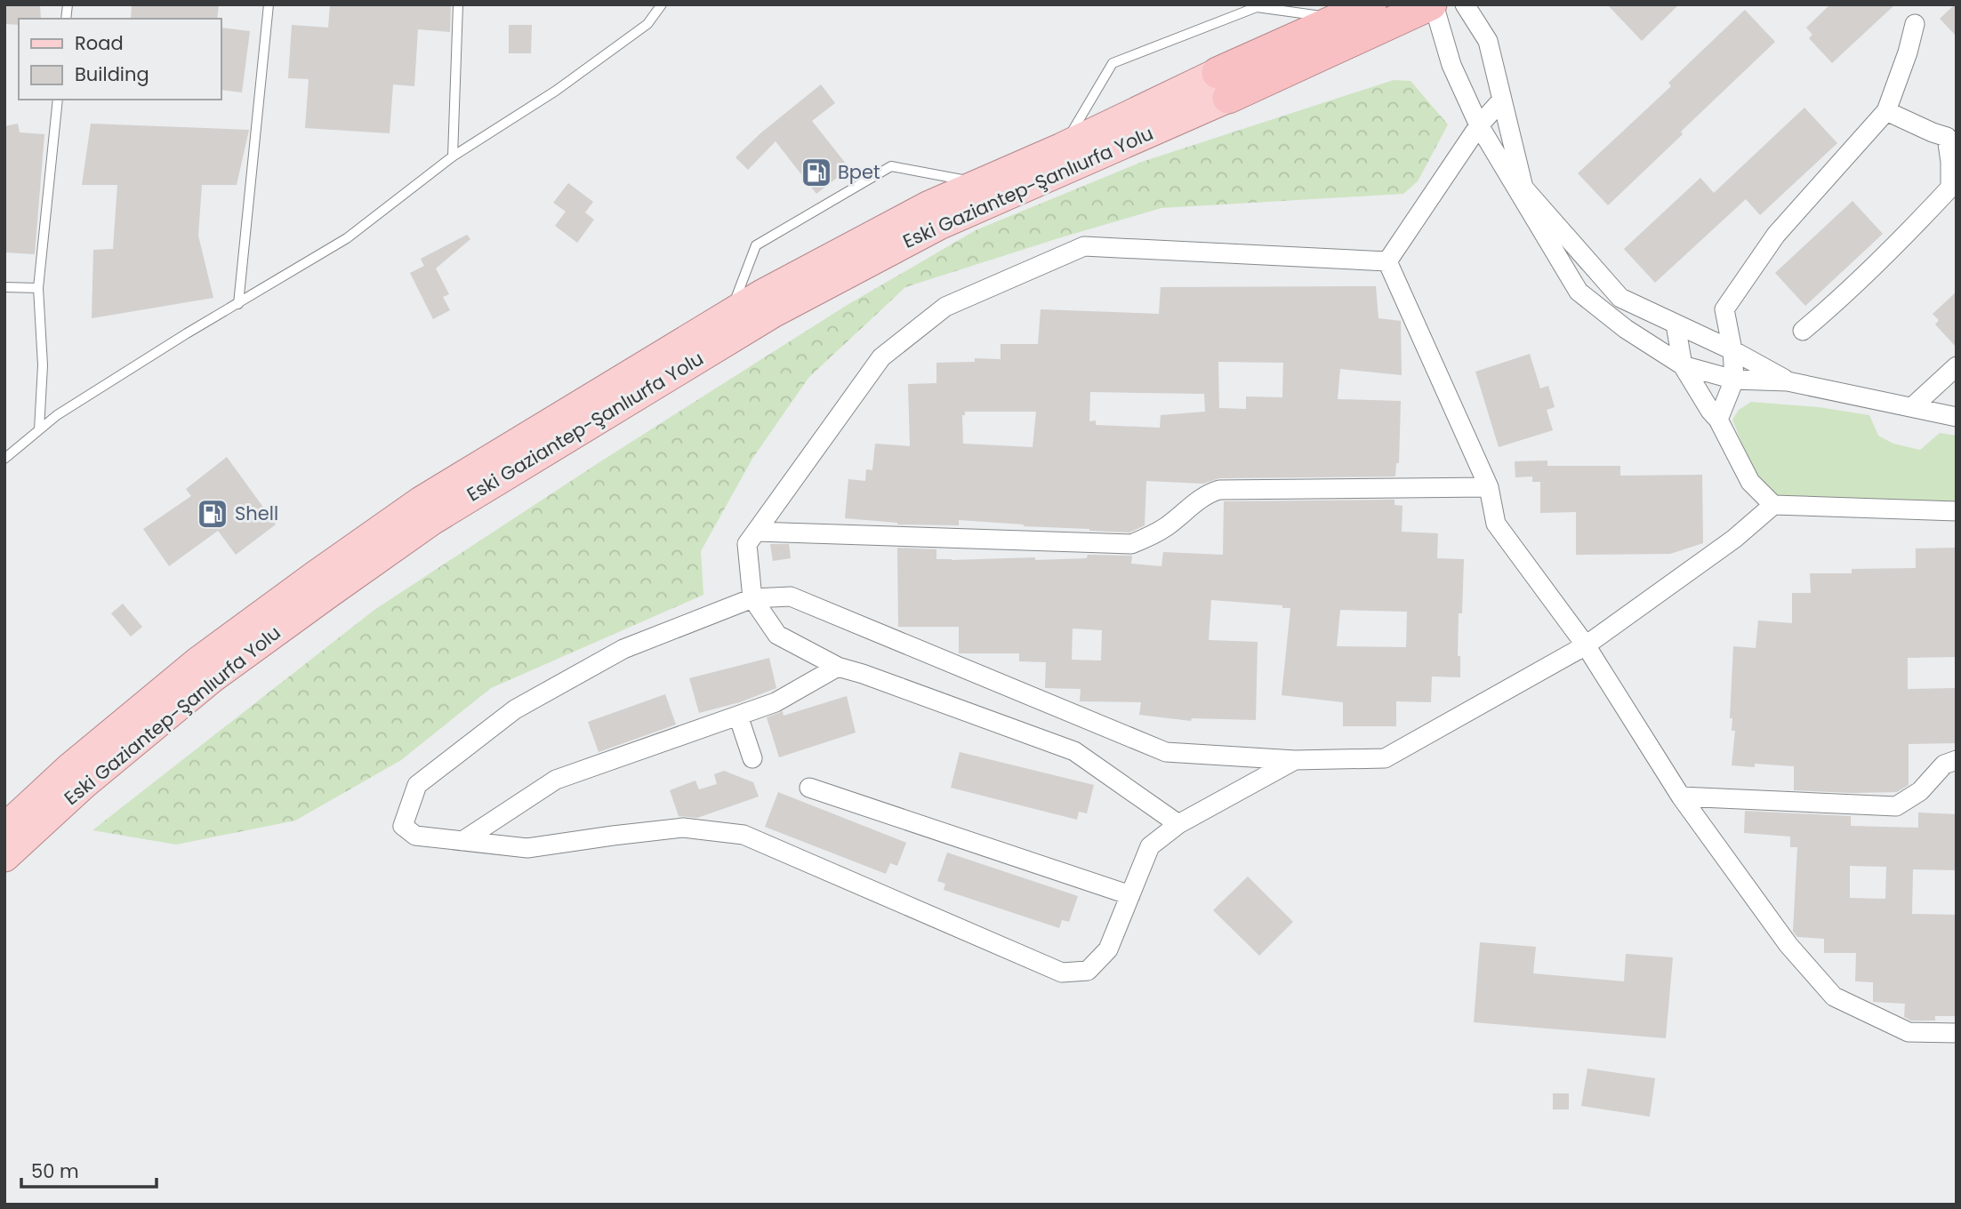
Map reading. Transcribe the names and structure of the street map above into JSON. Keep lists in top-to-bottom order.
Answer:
{
  "streets": {
    "main road": ["Eski Gaziantep-Şanlıurfa Yolu"]
  },
  "places": {
    "fuel station": ["Bpet", "Shell"]
  },
  "legend": ["Road", "Building"],
  "scale_bar": "50 m"
}
